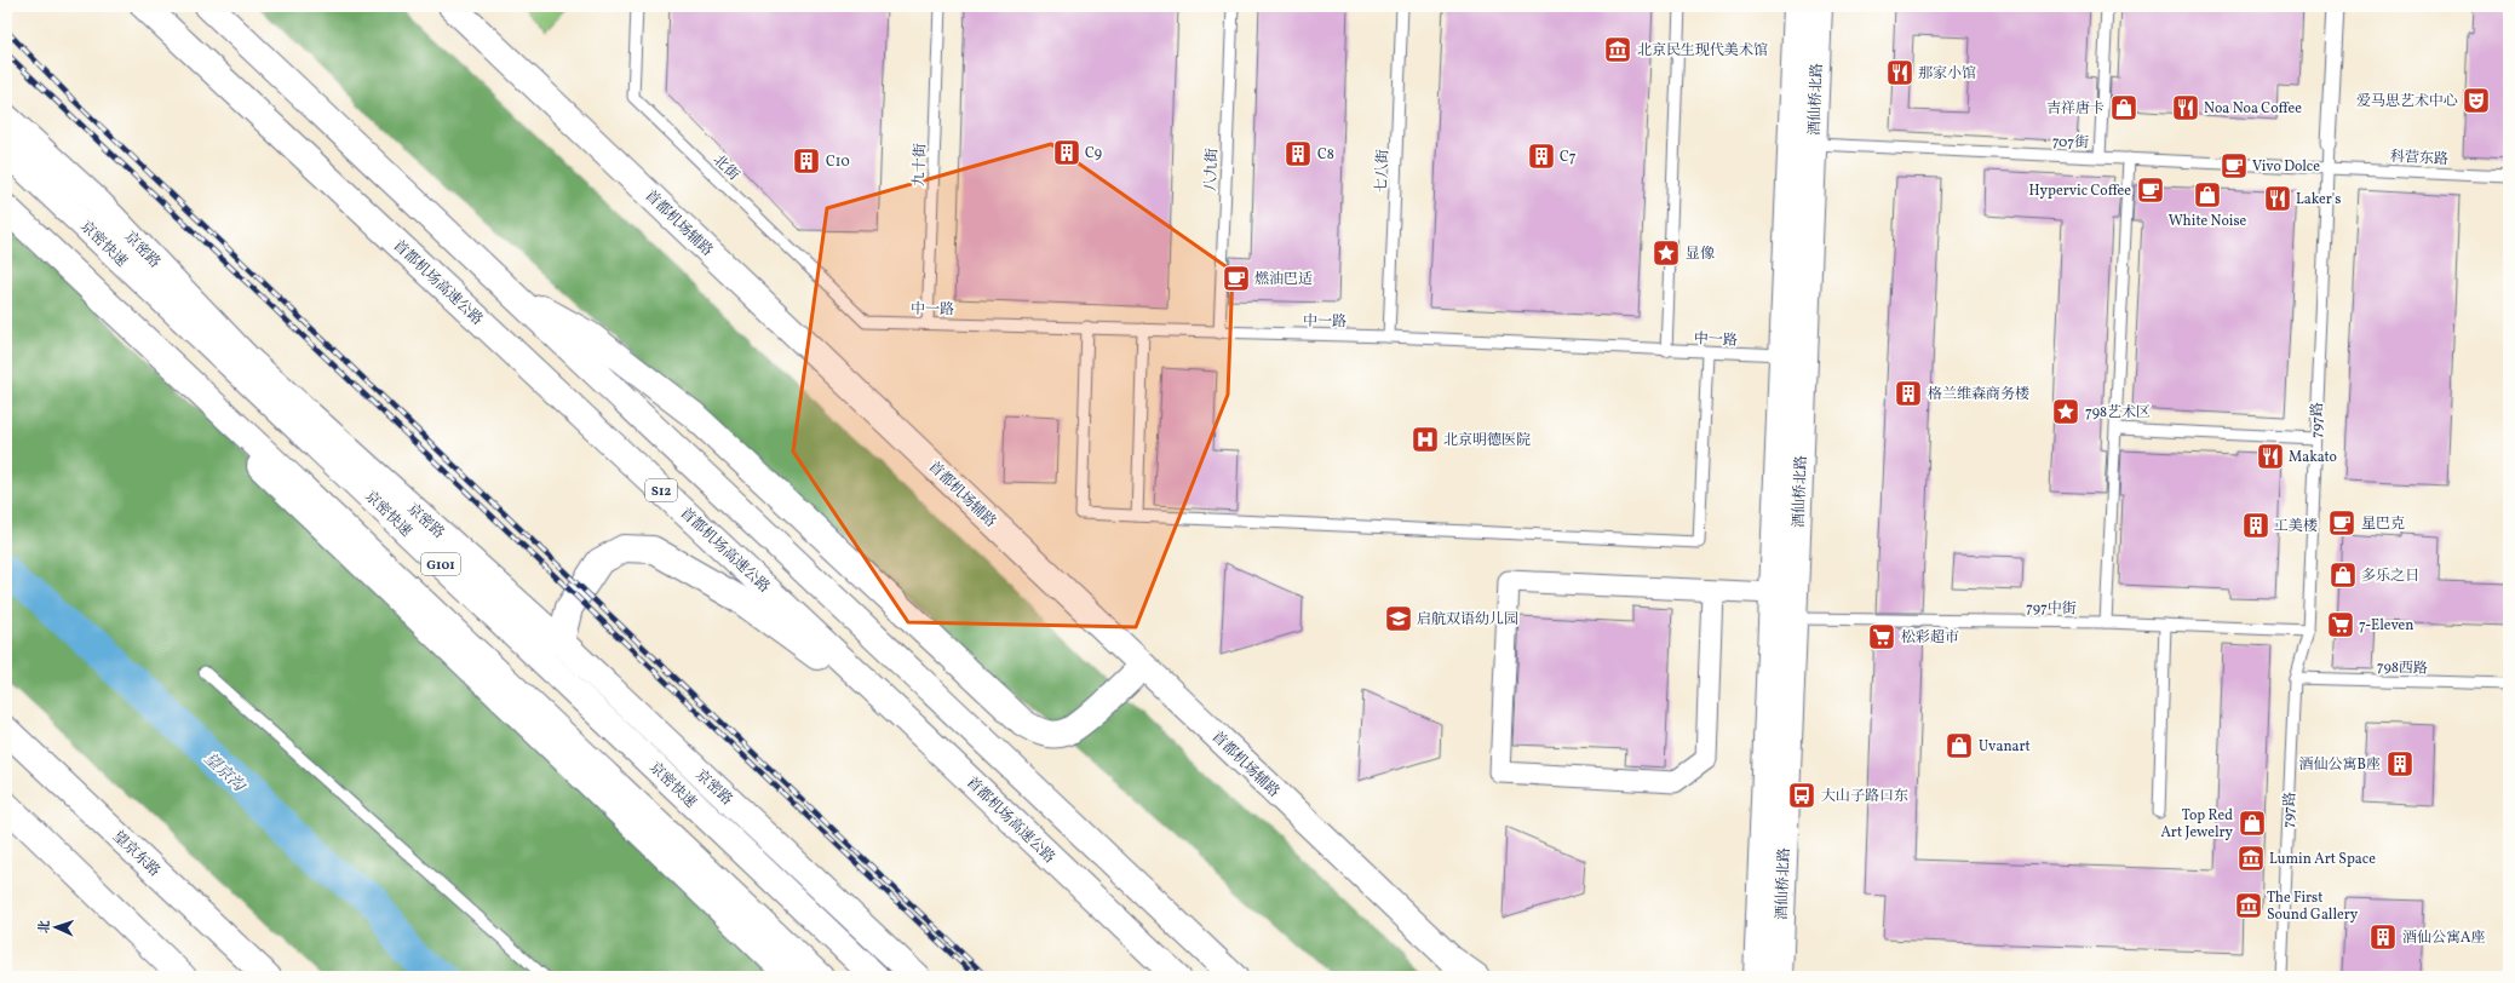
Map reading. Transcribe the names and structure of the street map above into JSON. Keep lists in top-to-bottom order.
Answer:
{
  "streets": {
    "main road": [
      "酒仙桥北路",
      "首都机场辅路",
      "京密快速",
      "京密路",
      "首都机场高速公路",
      "S12",
      "G101",
      "望京东路"
    ],
    "street": ["797路"],
    "lane": [
      "707街",
      "科营东路",
      "九十街",
      "北街",
      "八九街",
      "七八街",
      "中一路",
      "797中街",
      "798西路"
    ]
  },
  "crossings": [
    ["酒仙桥北路", "707街"],
    ["酒仙桥北路", "中一路"],
    ["酒仙桥北路", "797中街"],
    ["707街", "科营东路"],
    ["707街", "797路"],
    ["科营东路", "797路"],
    ["九十街", "中一路"],
    ["北街", "中一路"],
    ["八九街", "中一路"],
    ["七八街", "中一路"],
    ["797路", "797中街"],
    ["797路", "798西路"]
  ],
  "water": ["望京沟"],
  "places": {
    "museum": ["北京民生现代美术馆", "Lumin Art Space", "The First Sound Gallery"],
    "restaurant": [
      "那家小馆",
      "Noa Noa Coffee",
      "Laker's",
      "Makato"
    ],
    "theatre": ["爱马思艺术中心"],
    "shop": [
      "吉祥唐卡",
      "White Noise",
      "多乐之日",
      "Uvanart",
      "Top Red Art Jewelry"
    ],
    "building": [
      "C9",
      "C8",
      "C7",
      "C10",
      "格兰维森商务楼",
      "工美楼",
      "酒仙公寓B座",
      "酒仙公寓A座"
    ],
    "cafe": [
      "Vivo Dolce",
      "Hypervic Coffee",
      "燃油巴适",
      "星巴克"
    ],
    "place": ["显像", "798艺术区"],
    "hospital": ["北京明德医院"],
    "school or university": ["启航双语幼儿园"],
    "supermarket": ["7-Eleven", "松彩超市"],
    "bus stop": ["大山子路口东"]
  },
  "north": "left"
}
